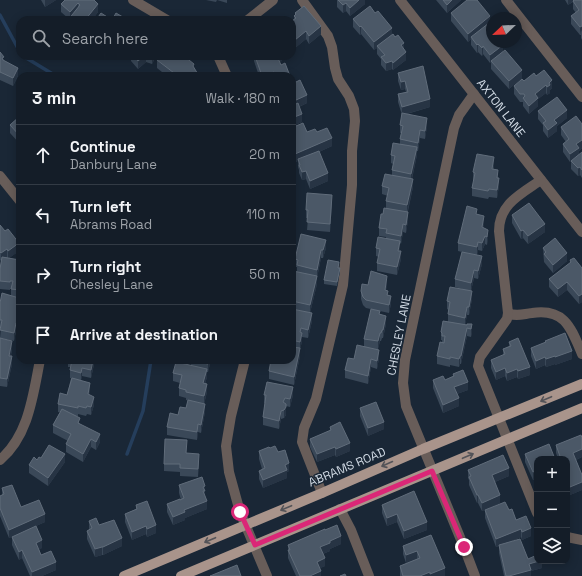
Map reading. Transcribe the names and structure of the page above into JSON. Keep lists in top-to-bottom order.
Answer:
{
  "streets": {
    "main road": ["ABRAMS ROAD"],
    "street": ["AXTON LANE", "CHESLEY LANE"]
  },
  "crossings": [
    ["AXTON LANE", "CHESLEY LANE"],
    ["CHESLEY LANE", "ABRAMS ROAD"]
  ],
  "north": "bottom left",
  "page": {
    "search": "Search here",
    "heading": ["3 min", "Walk · 180 m"],
    "list": [
      ["Continue", "Danbury Lane", "20 m"],
      ["Turn left", "Abrams Road", "110 m"],
      ["Turn right", "Chesley Lane", "50 m"],
      "Arrive at destination"
    ],
    "map_buttons": ["+", "−"]
  }
}
